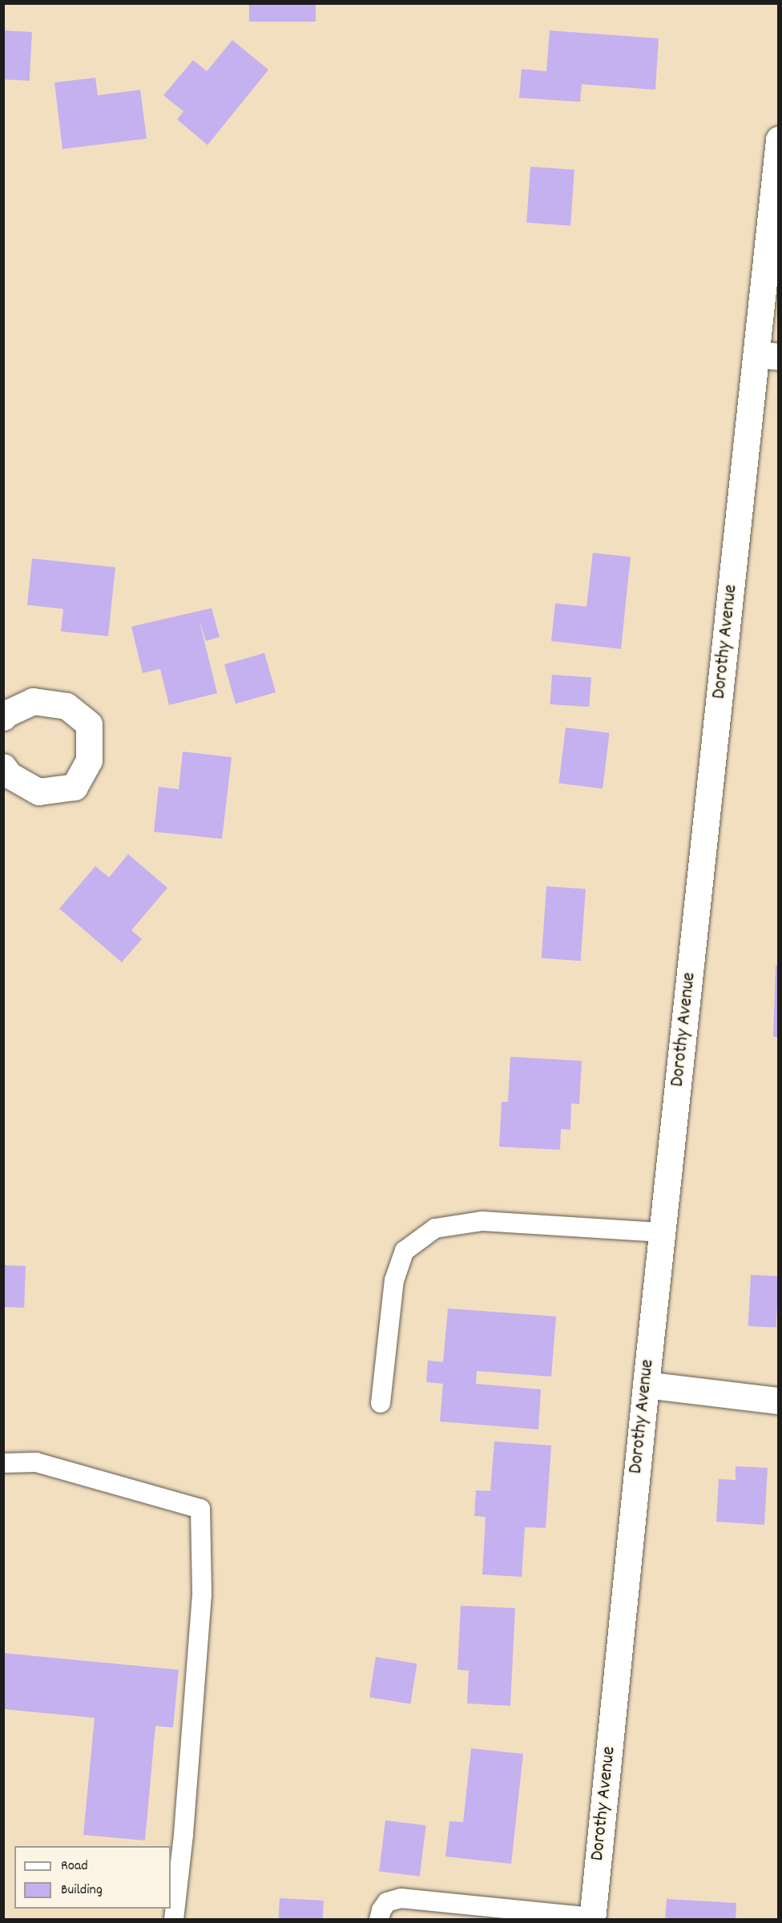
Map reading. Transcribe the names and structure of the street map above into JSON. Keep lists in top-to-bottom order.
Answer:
{
  "streets": {
    "street": ["Dorothy Avenue"]
  },
  "legend": ["Road", "Building"]
}
